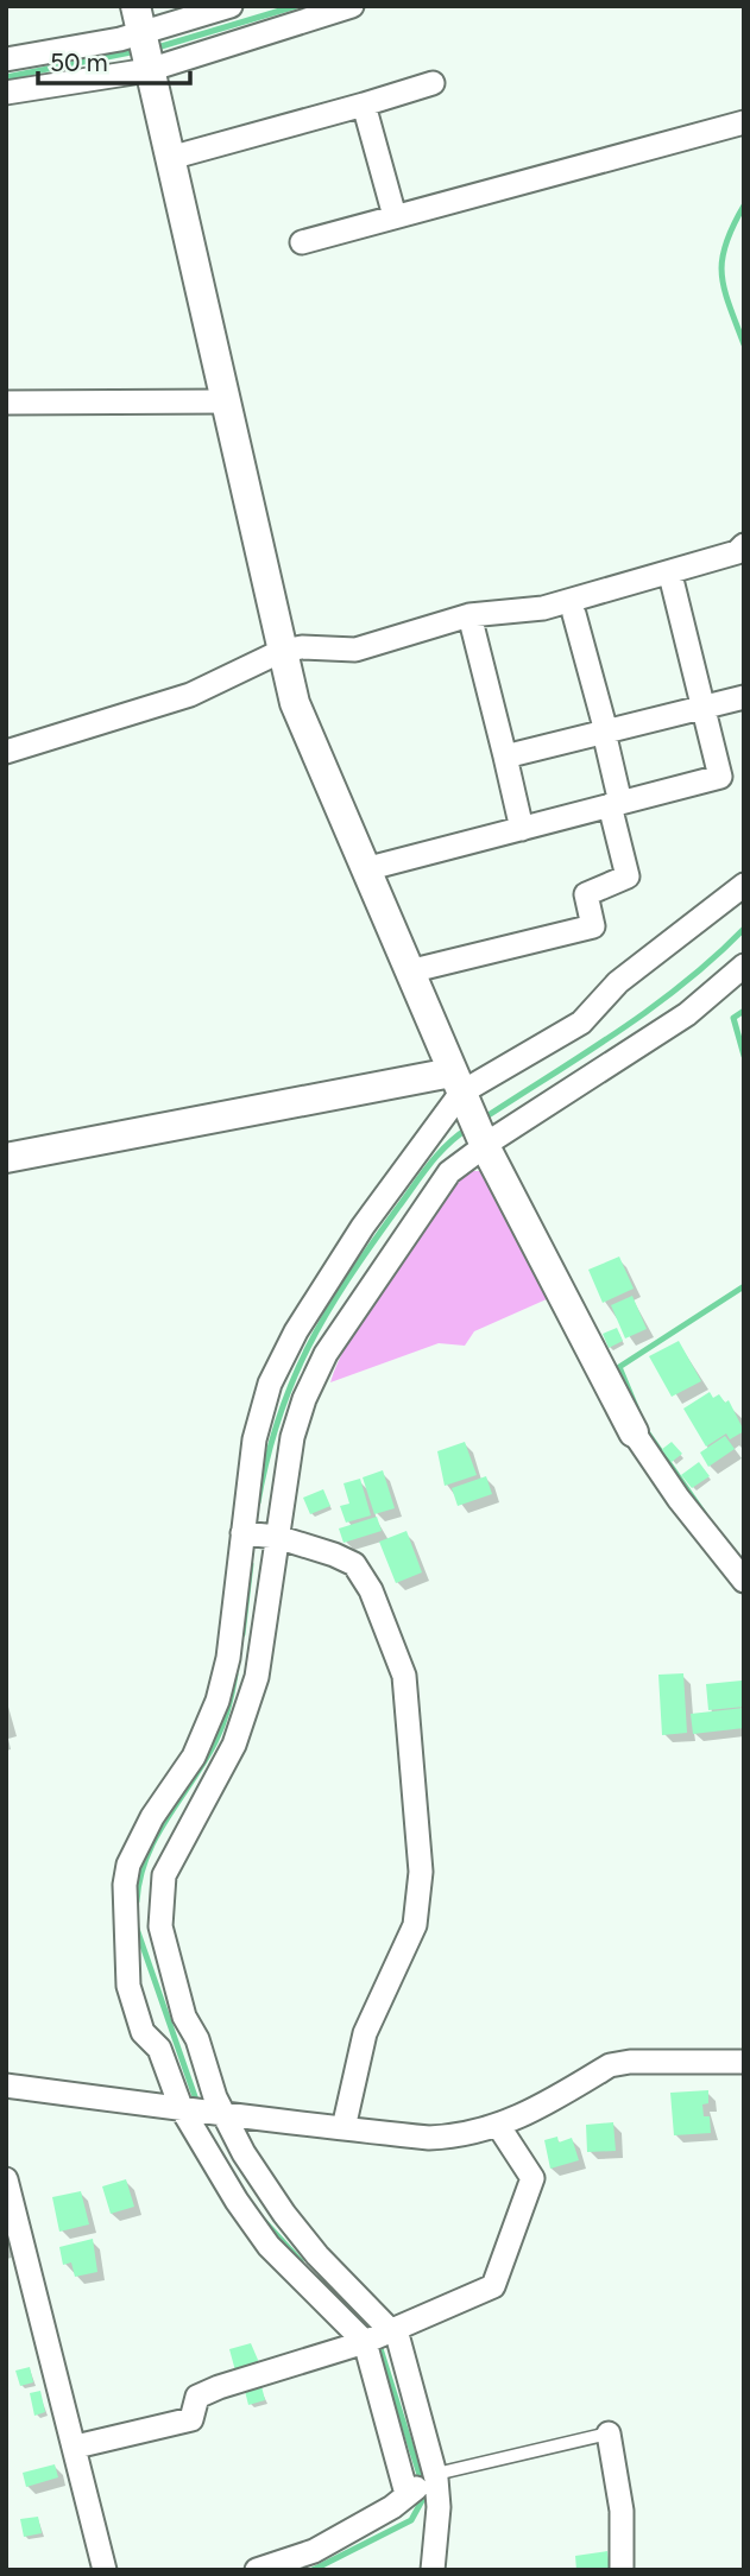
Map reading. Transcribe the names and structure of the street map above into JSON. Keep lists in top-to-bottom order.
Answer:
{
  "scale_bar": "50 m"
}
